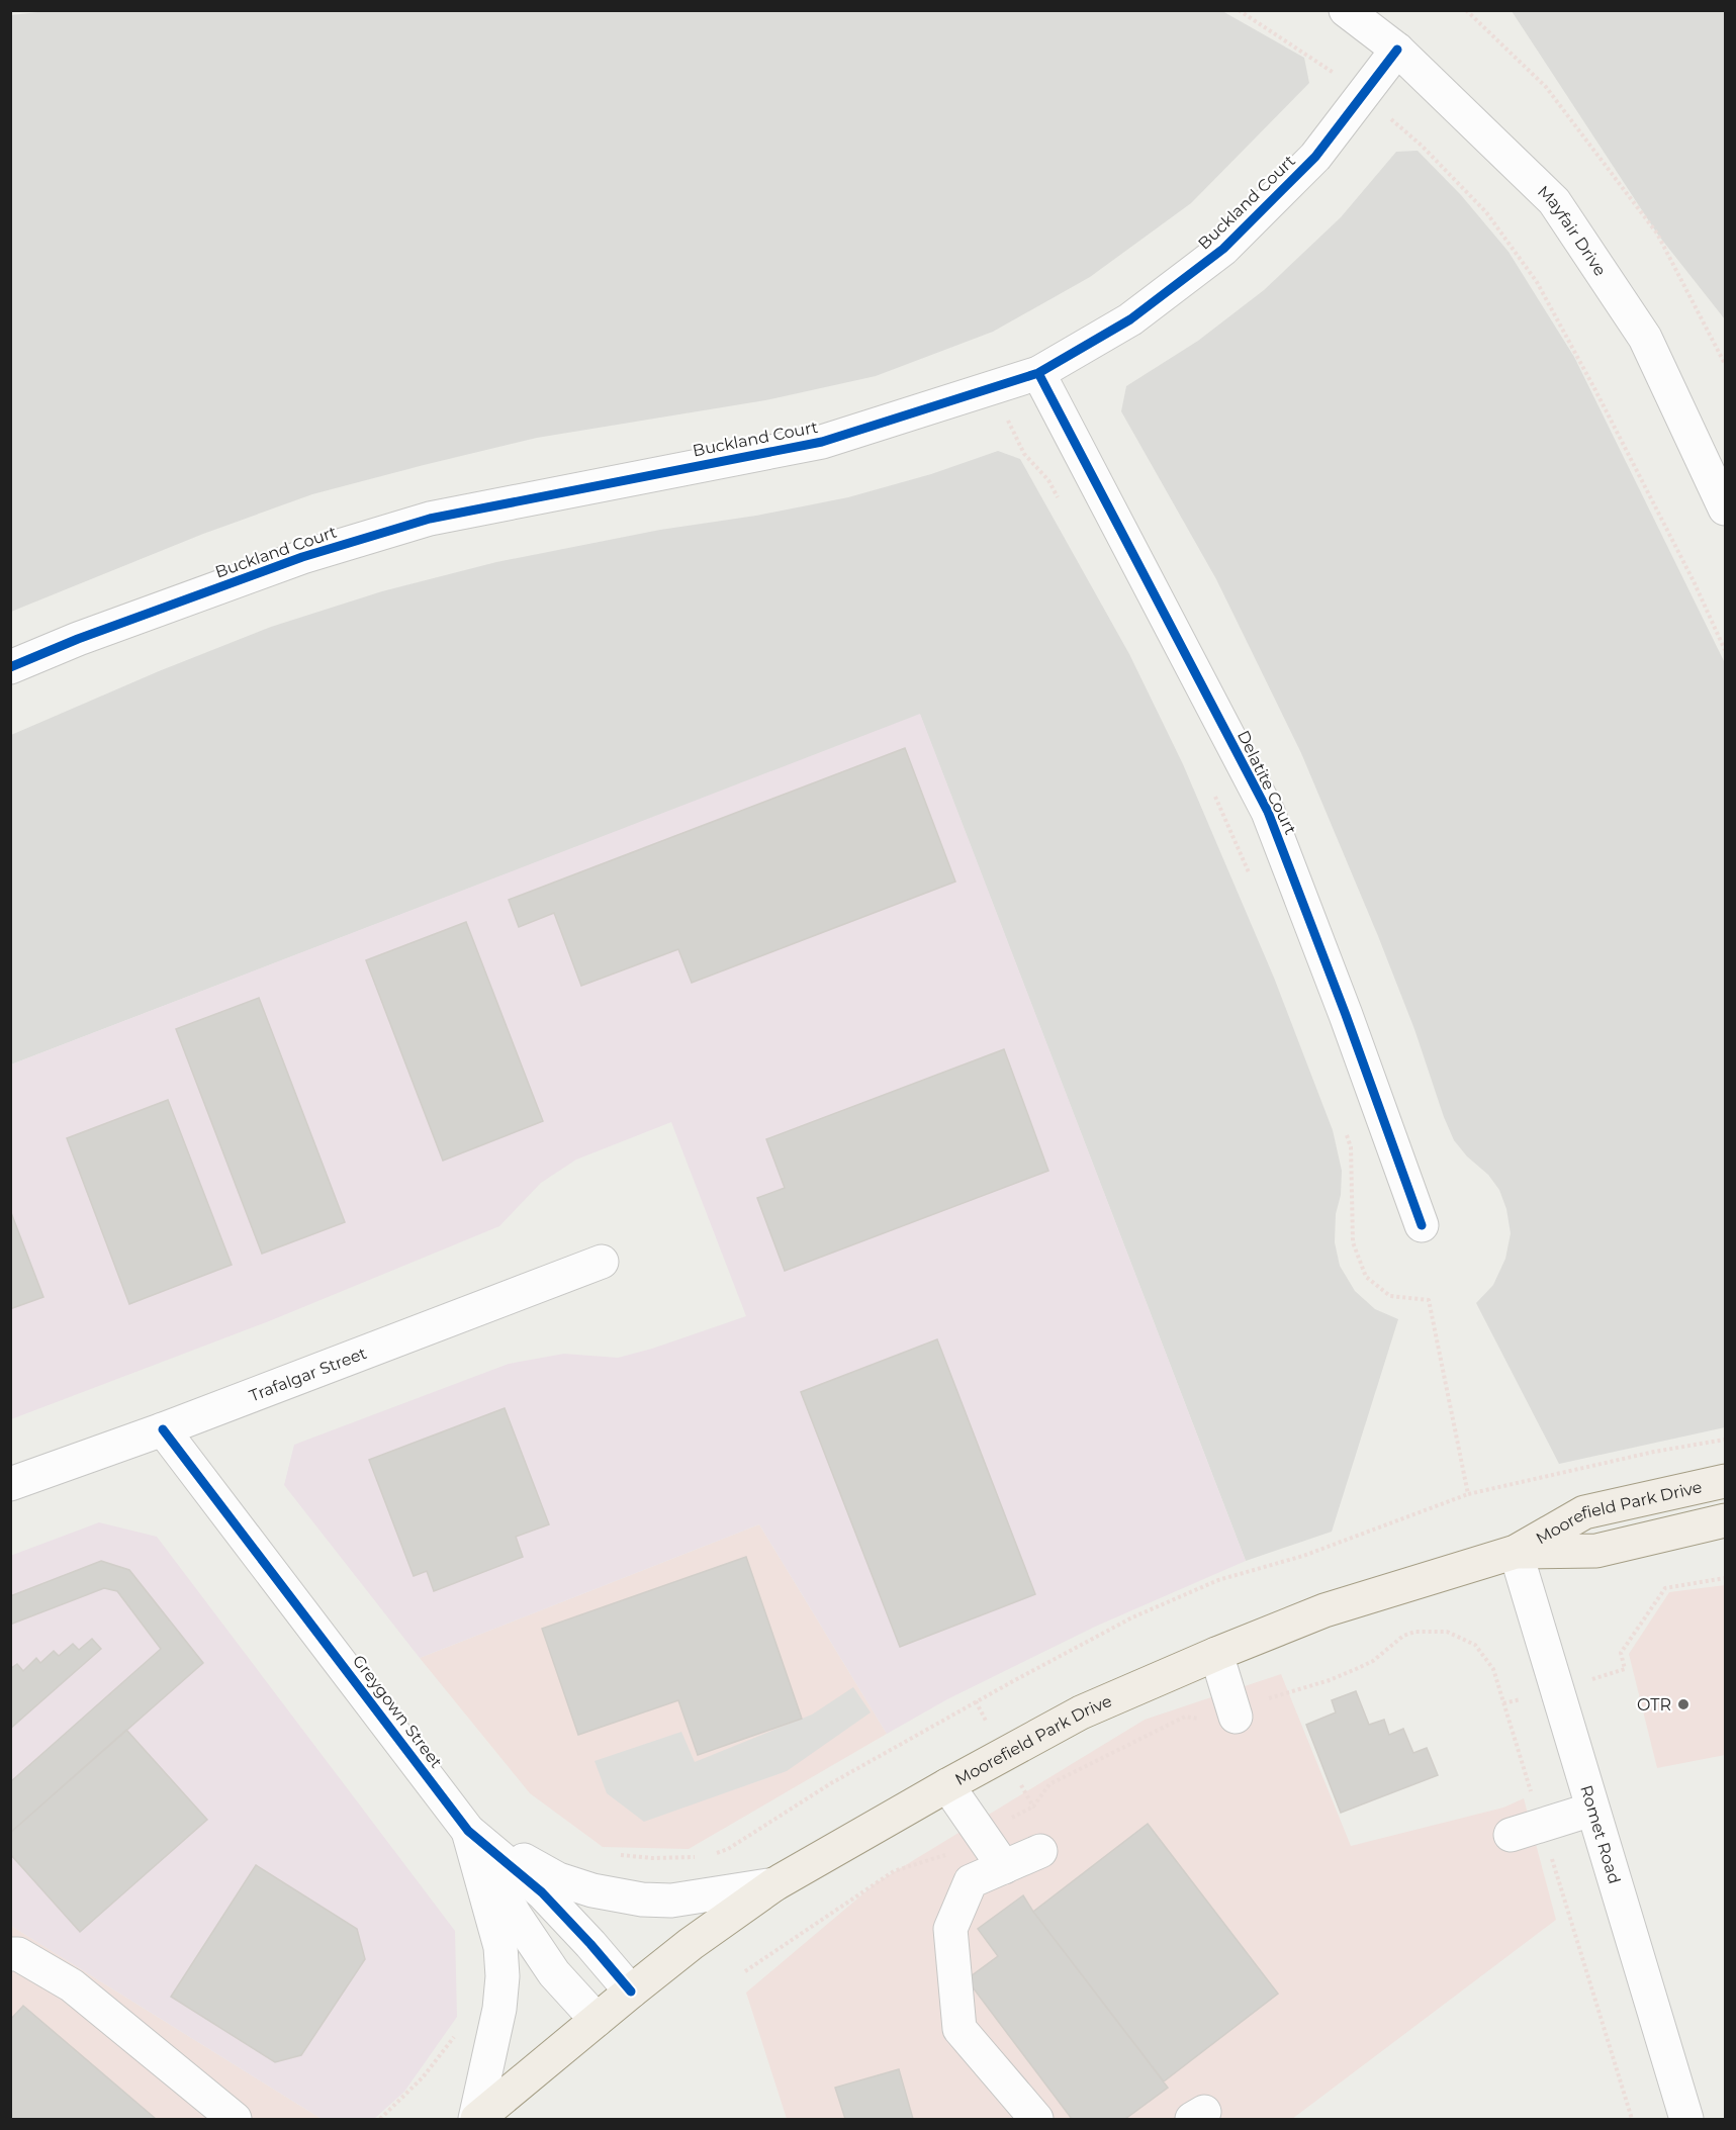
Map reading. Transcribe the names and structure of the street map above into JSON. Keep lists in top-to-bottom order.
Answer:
{
  "streets": {
    "main road": ["Moorefield Park Drive"],
    "street": [
      "Buckland Court",
      "Mayfair Drive",
      "Delatite Court",
      "Trafalgar Street",
      "Greygown Street",
      "Romet Road"
    ]
  },
  "crossings": [
    ["Buckland Court", "Mayfair Drive"],
    ["Buckland Court", "Delatite Court"],
    ["Trafalgar Street", "Greygown Street"],
    ["Moorefield Park Drive", "Greygown Street"],
    ["Moorefield Park Drive", "Romet Road"]
  ],
  "places": ["OTR"]
}
